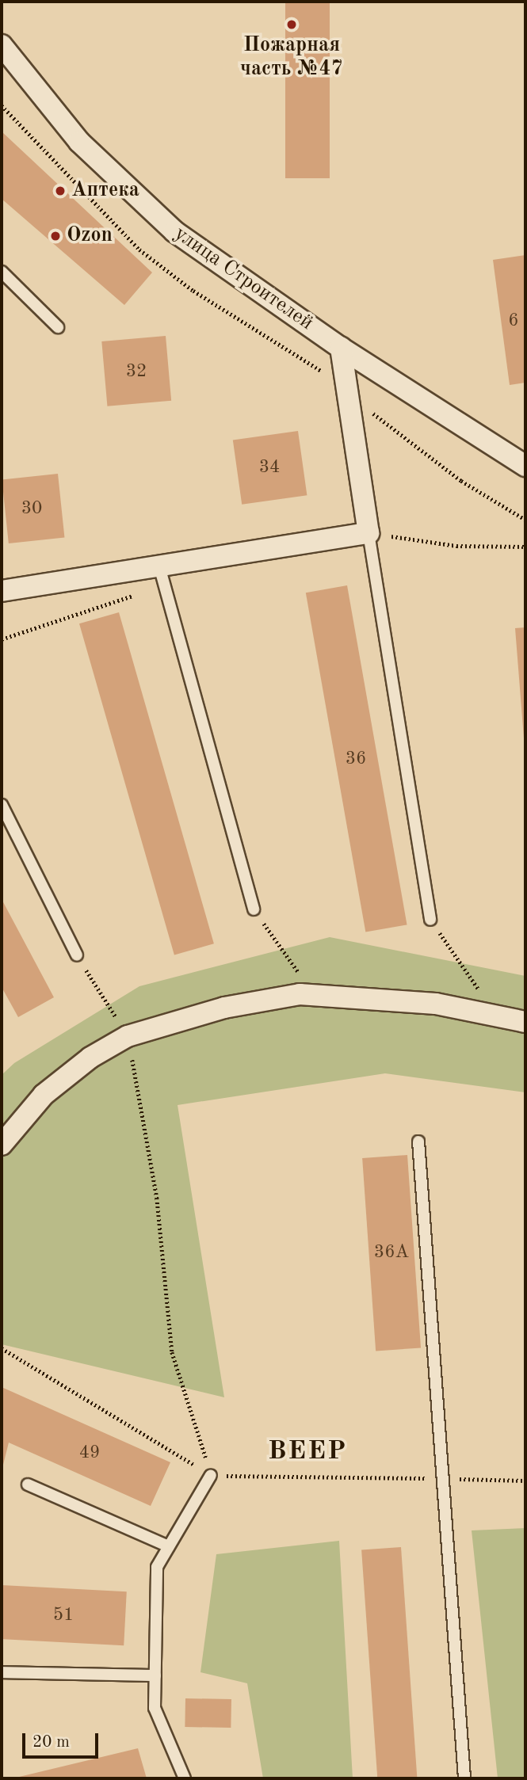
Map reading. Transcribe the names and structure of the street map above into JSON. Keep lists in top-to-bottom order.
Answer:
{
  "streets": {
    "street": ["улица Строителей"]
  },
  "districts": ["ВЕЕР"],
  "places": ["Пожарная часть №47", "Аптека", "Ozon"],
  "house_numbers": [
    "6",
    "32",
    "34",
    "30",
    "36",
    "36А",
    "49",
    "51"
  ],
  "scale_bar": "20 m"
}
